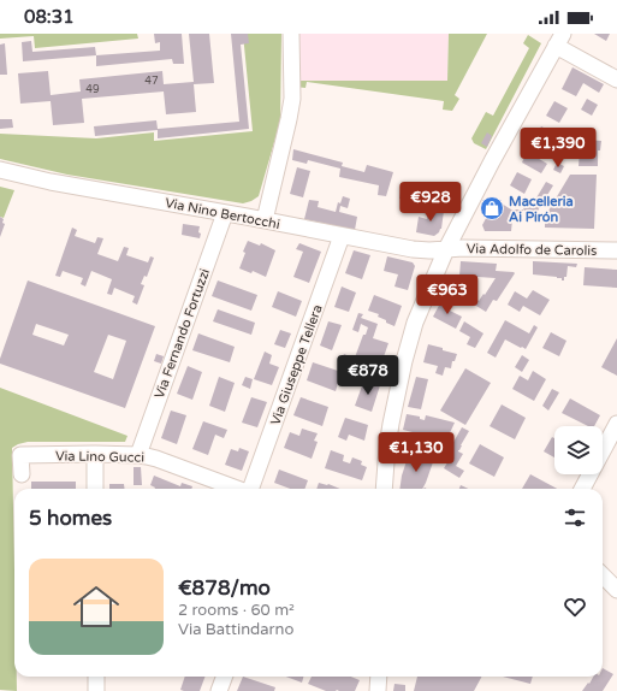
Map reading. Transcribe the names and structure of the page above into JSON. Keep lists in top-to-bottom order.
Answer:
{
  "streets": {
    "street": [
      "Via Nino Bertocchi",
      "Via Adolfo de Carolis",
      "Via Fernando Fortuzzi",
      "Via Giuseppe Tellera",
      "Via Lino Gucci"
    ]
  },
  "crossings": [
    ["Via Nino Bertocchi", "Via Adolfo de Carolis"],
    ["Via Nino Bertocchi", "Via Fernando Fortuzzi"],
    ["Via Nino Bertocchi", "Via Giuseppe Tellera"],
    ["Via Fernando Fortuzzi", "Via Lino Gucci"]
  ],
  "places": {
    "shop": ["Macelleria Ai Pirón"]
  },
  "house_numbers": ["47", "49"],
  "page": {
    "status": "08:31",
    "price": [
      "€1,390",
      "€928",
      "€963",
      "€878",
      "€1,130"
    ],
    "heading": "5 homes",
    "list": [
      {
        "name": "€878/mo",
        "note": "2 rooms · 60 m² · Via Battindarno"
      }
    ]
  }
}
